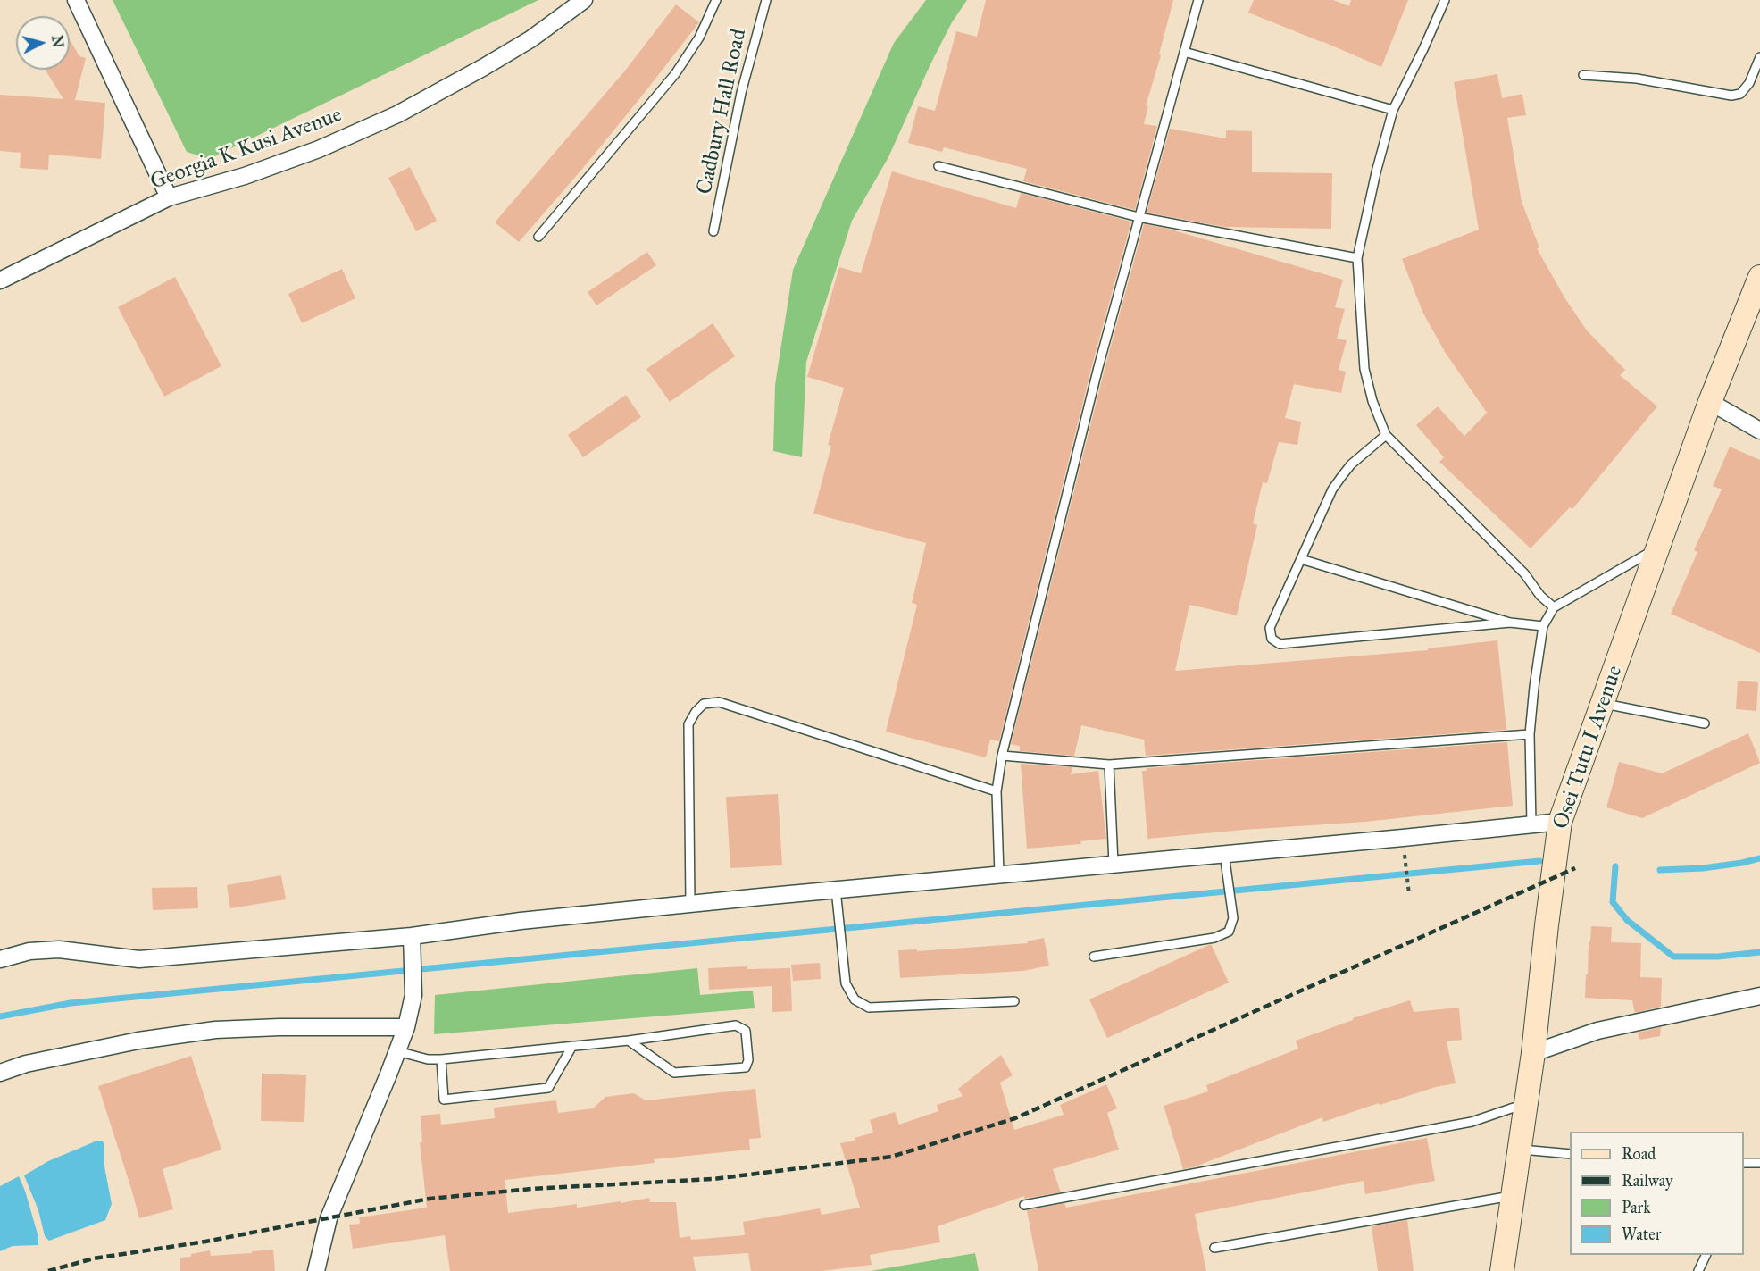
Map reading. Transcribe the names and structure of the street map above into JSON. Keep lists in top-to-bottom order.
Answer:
{
  "streets": {
    "street": ["Georgia K Kusi Avenue", "Osei Tutu I Avenue"],
    "lane": ["Cadbury Hall Road"]
  },
  "legend": [
    "Road",
    "Railway",
    "Park",
    "Water"
  ],
  "north": "right"
}
